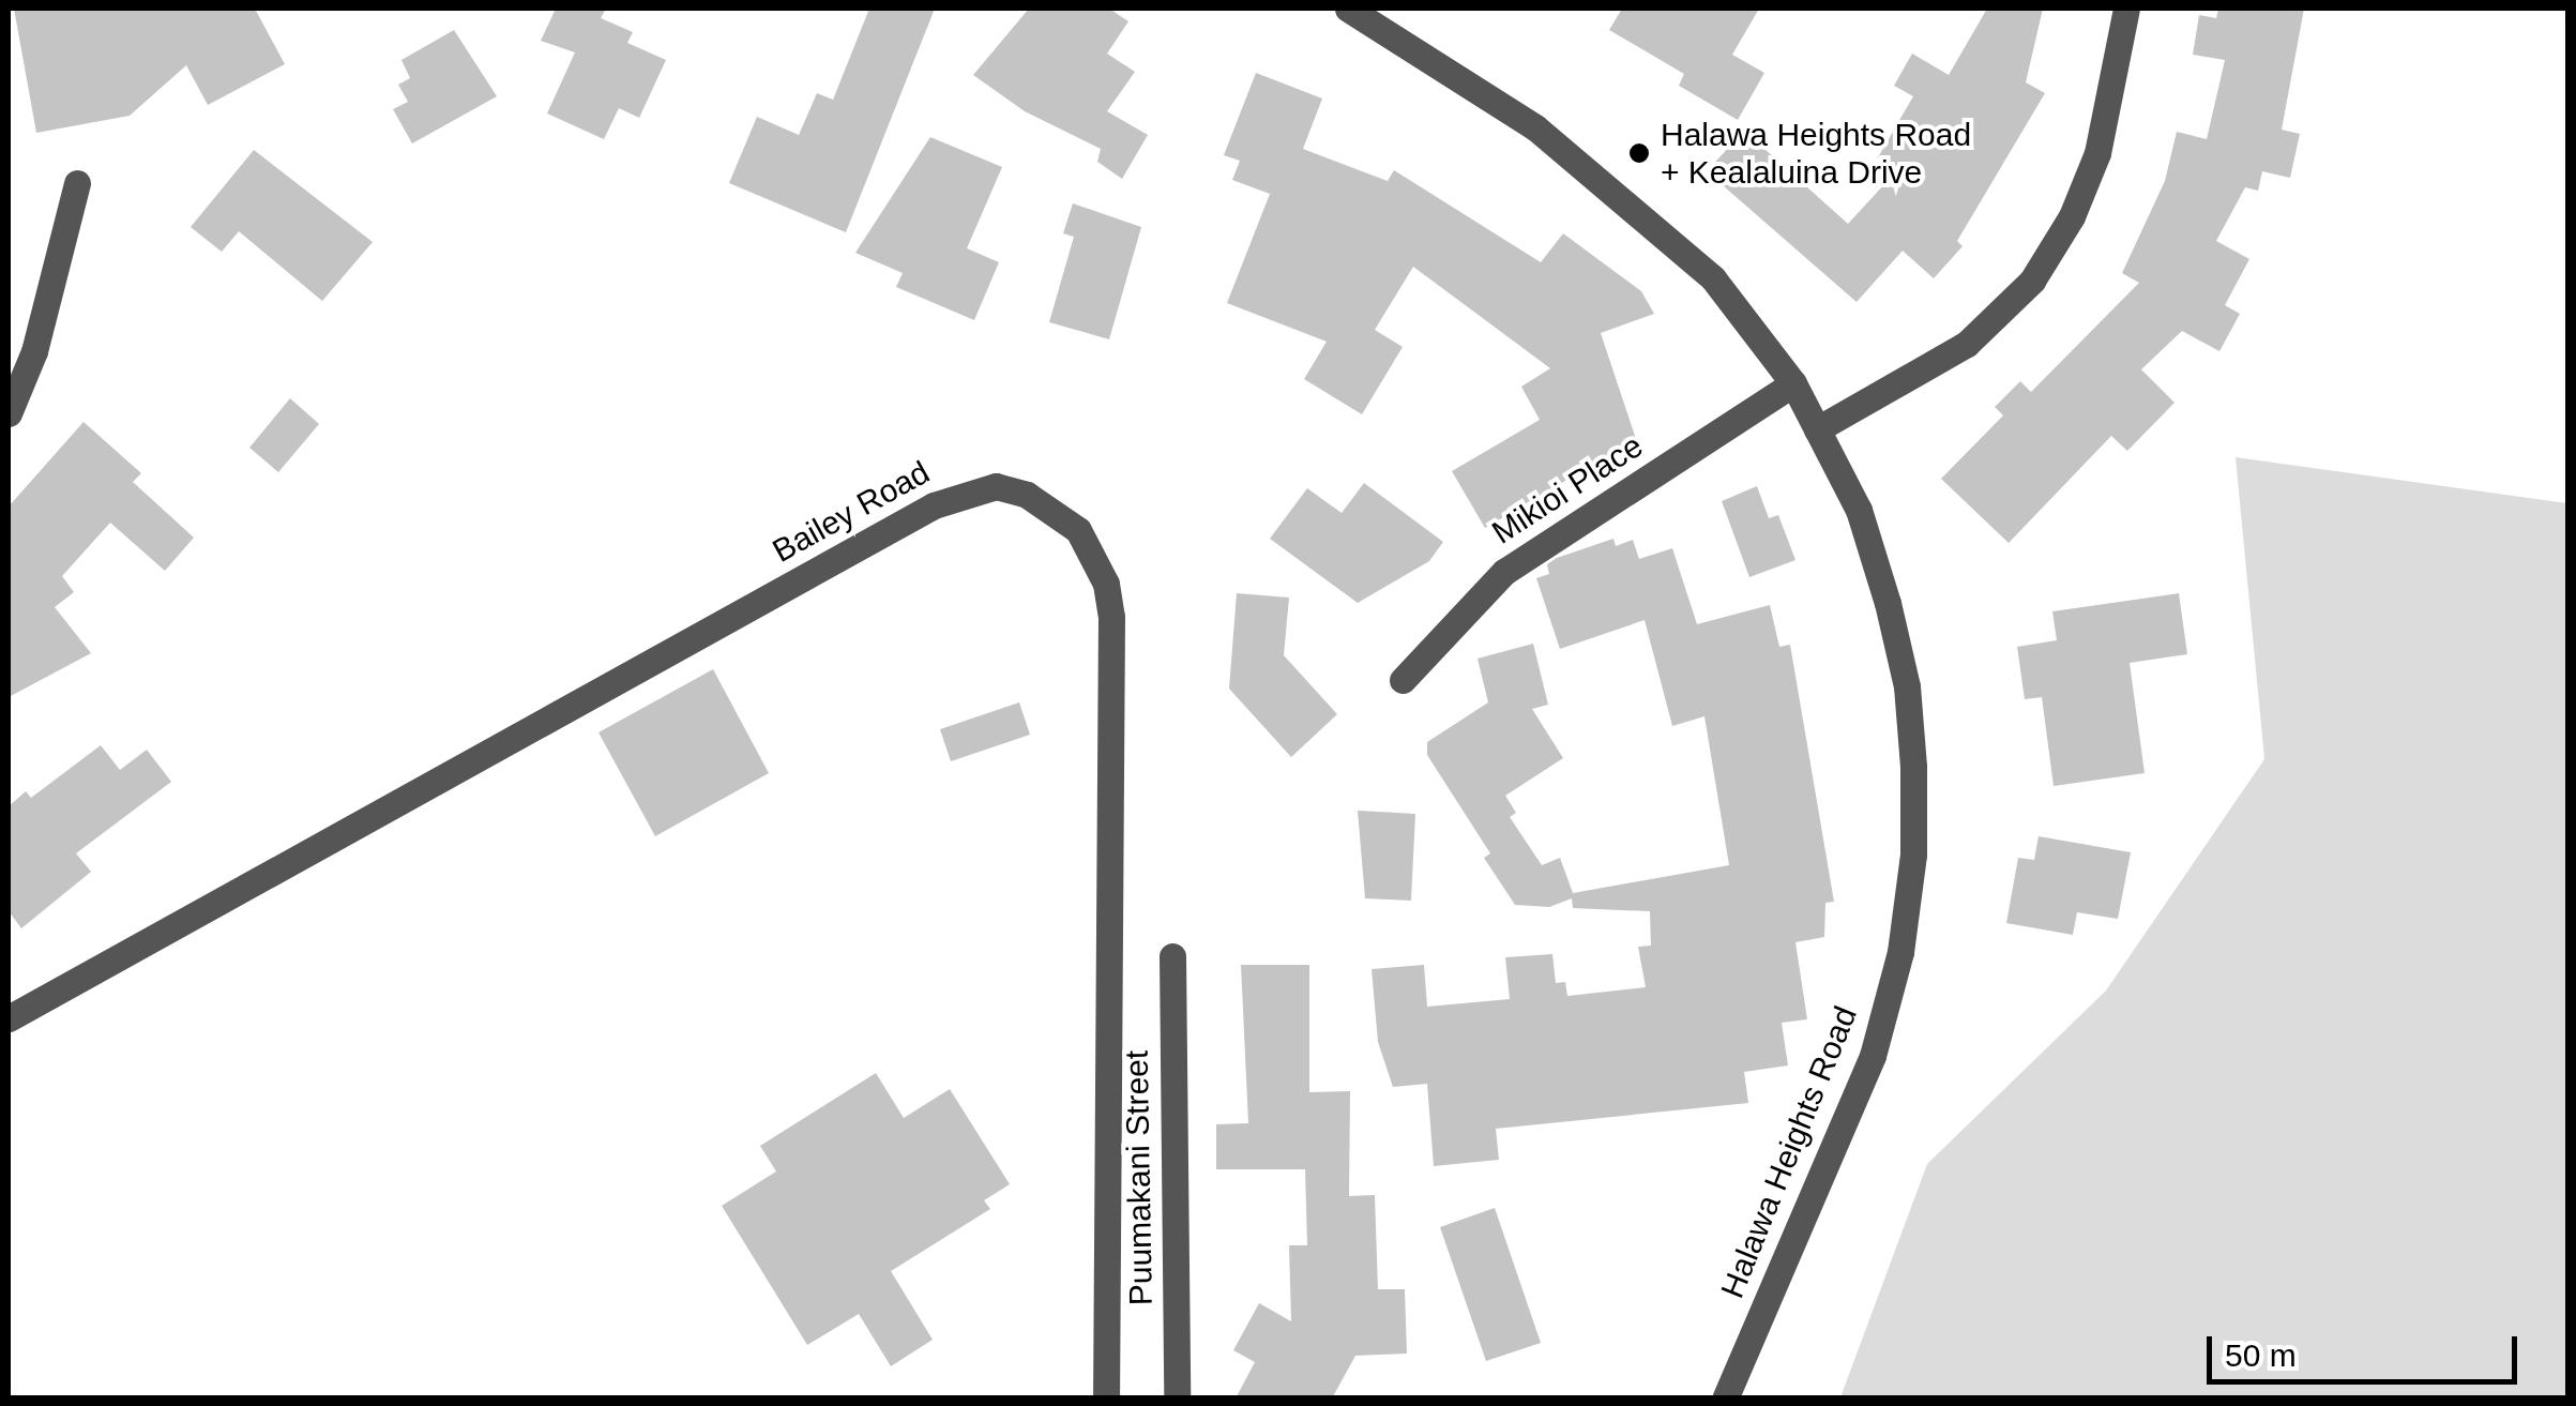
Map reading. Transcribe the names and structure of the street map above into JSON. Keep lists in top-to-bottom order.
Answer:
{
  "streets": {
    "street": [
      "Mikioi Place",
      "Bailey Road",
      "Halawa Heights Road",
      "Puumakani Street"
    ]
  },
  "crossings": [
    ["Mikioi Place", "Halawa Heights Road"]
  ],
  "places": ["Halawa Heights Road + Kealaluina Drive"],
  "scale_bar": "50 m"
}
